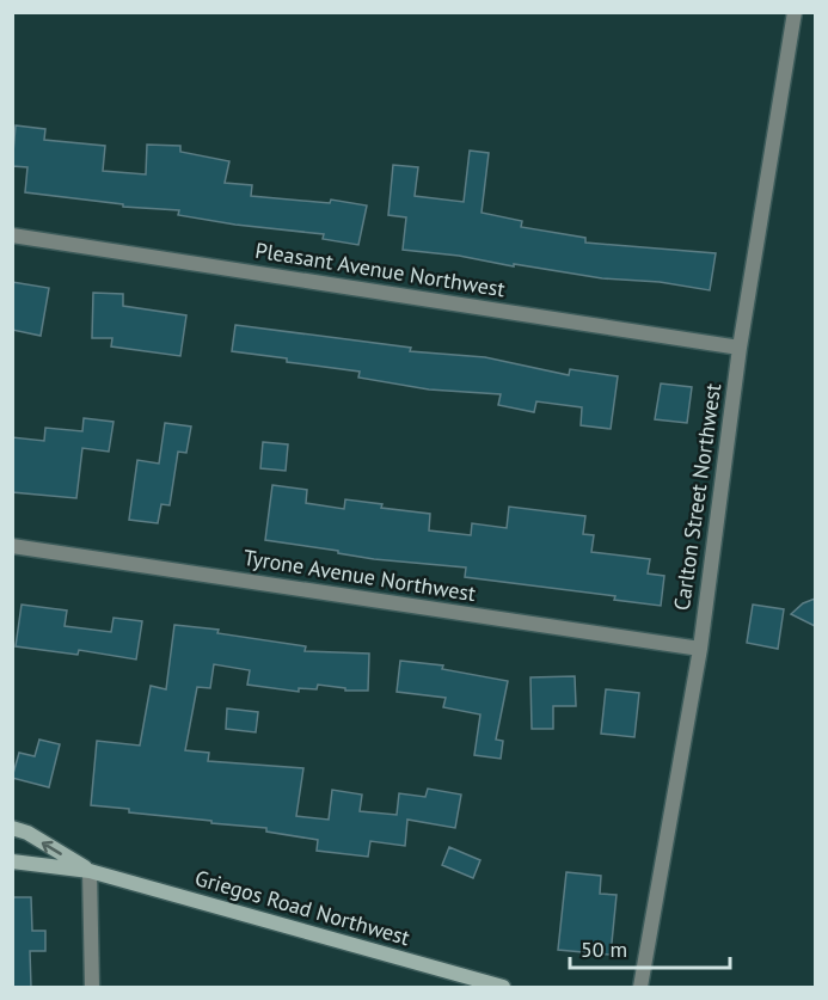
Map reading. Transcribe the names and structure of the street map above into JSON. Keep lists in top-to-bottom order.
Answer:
{
  "streets": {
    "main road": ["Griegos Road Northwest"],
    "street": ["Pleasant Avenue Northwest", "Carlton Street Northwest", "Tyrone Avenue Northwest"]
  },
  "crossings": [
    ["Pleasant Avenue Northwest", "Carlton Street Northwest"],
    ["Carlton Street Northwest", "Tyrone Avenue Northwest"]
  ],
  "scale_bar": "50 m"
}
